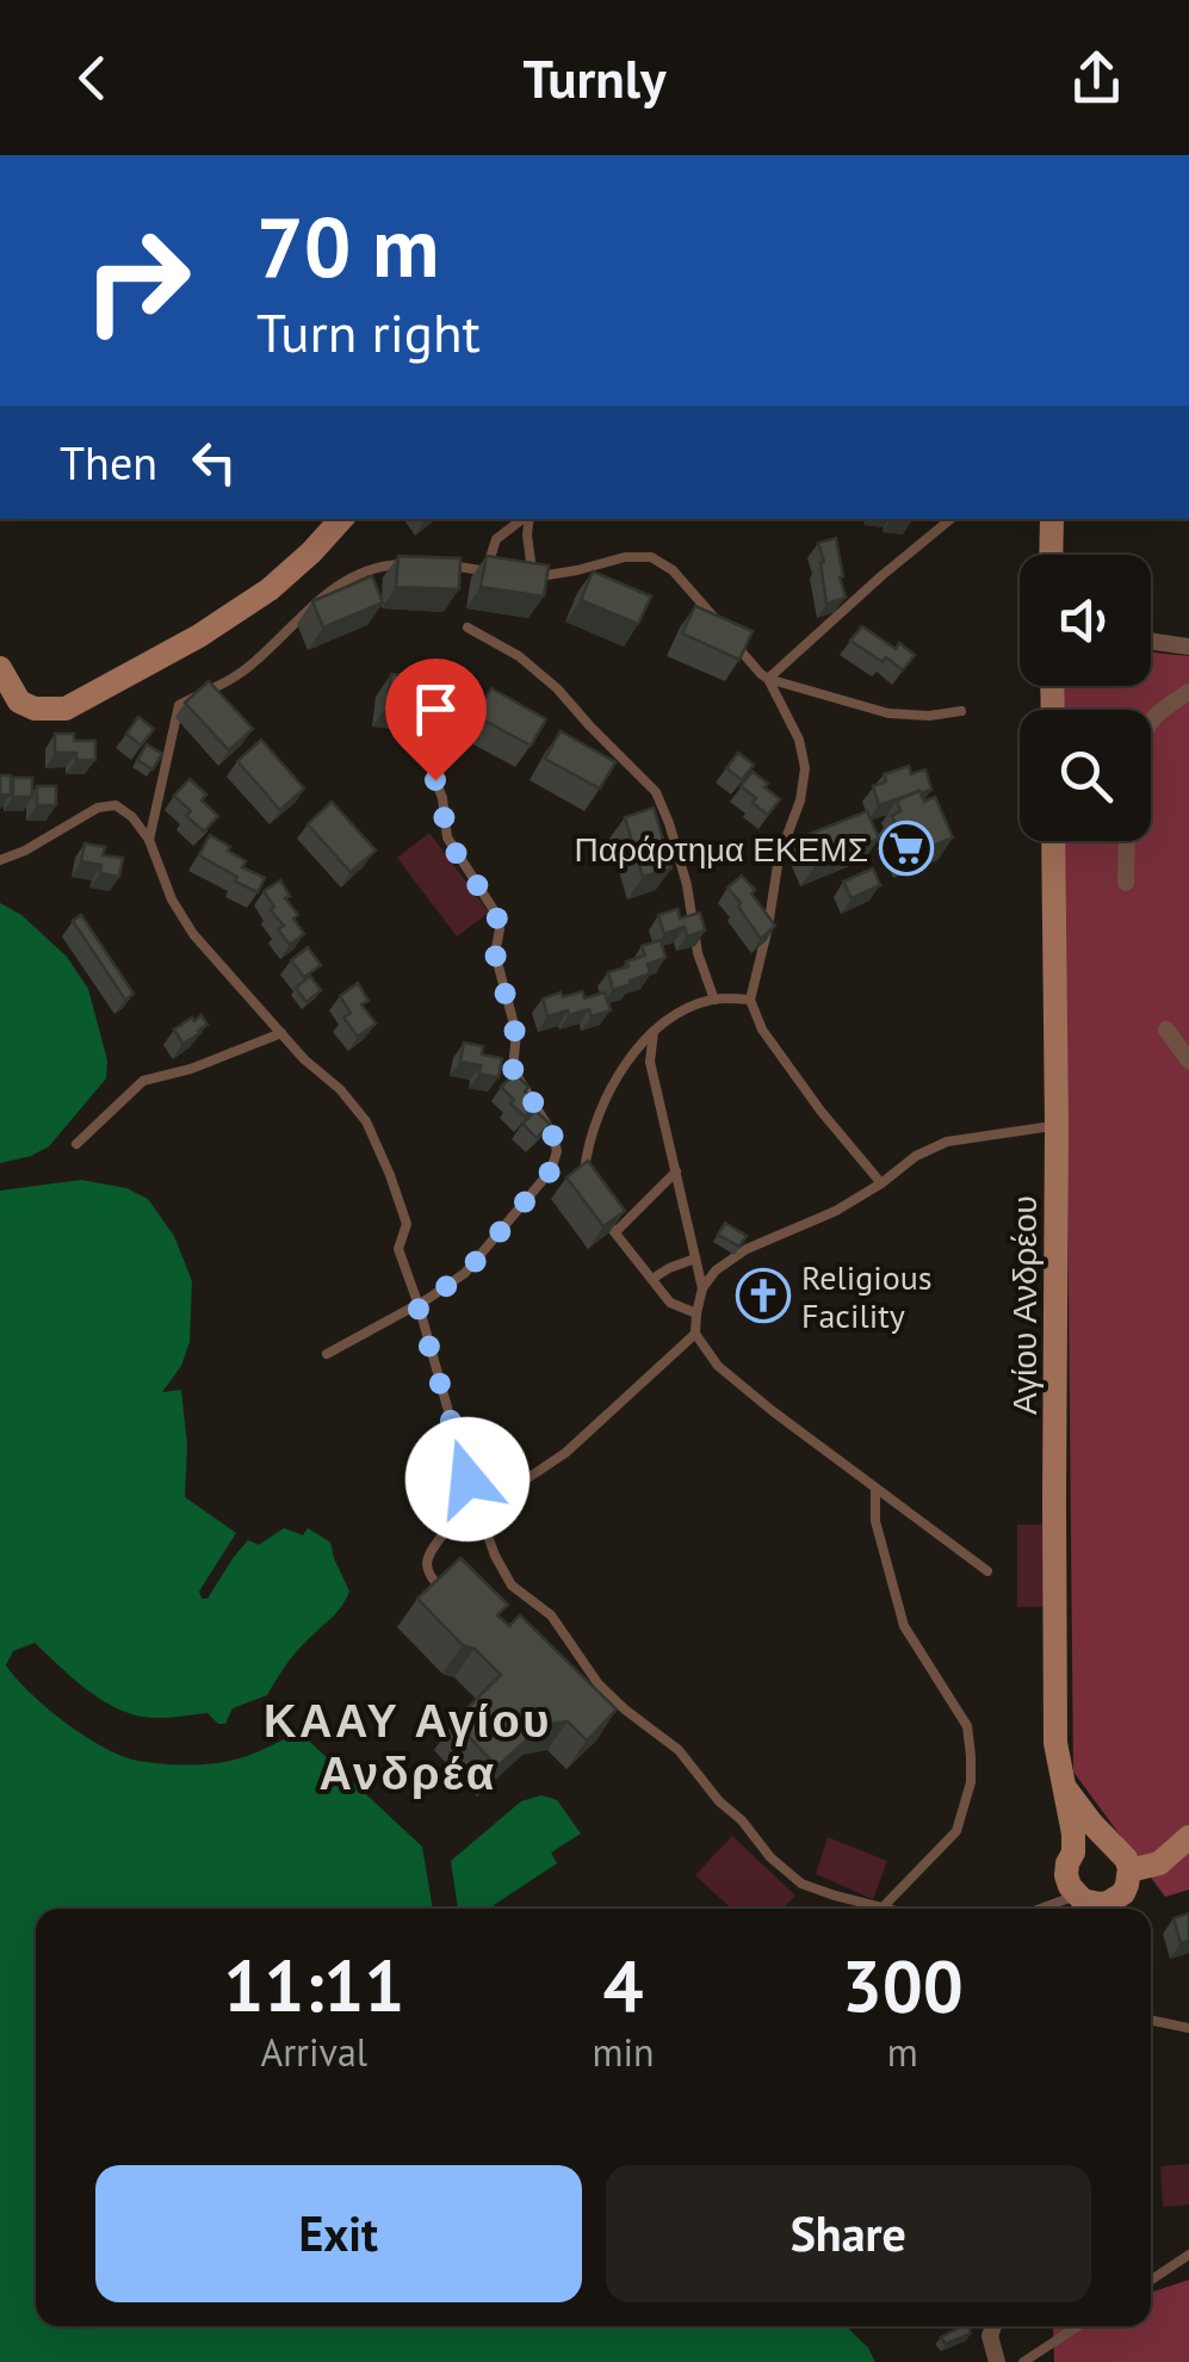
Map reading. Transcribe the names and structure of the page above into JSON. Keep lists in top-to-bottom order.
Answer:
{
  "streets": {
    "main road": ["Αγίου Ανδρέου"]
  },
  "districts": ["ΚΑΑΥ Αγίου Ανδρέα"],
  "places": {
    "supermarket": ["Παράρτημα ΕΚΕΜΣ"],
    "church": ["Religious Facility"]
  },
  "page": {
    "header": "Turnly",
    "turn": ["70 m", "Turn right"],
    "then": "Then",
    "eta": [
      "11:11",
      "Arrival",
      "4",
      "min",
      "300",
      "m"
    ],
    "buttons": ["Exit", "Share"]
  }
}
